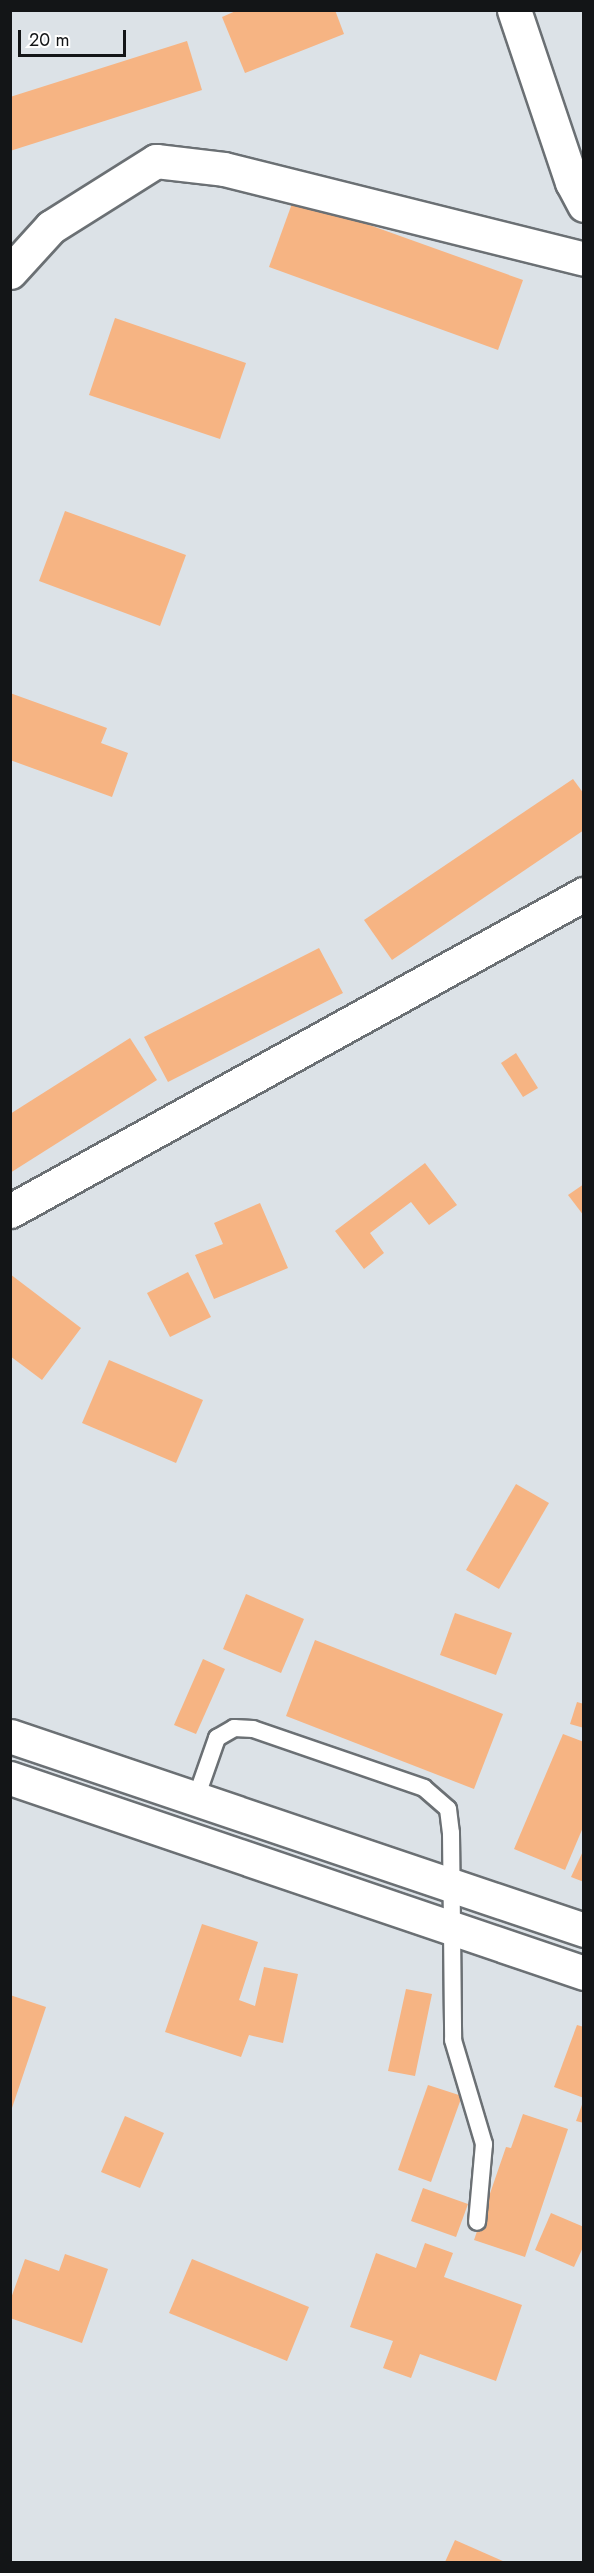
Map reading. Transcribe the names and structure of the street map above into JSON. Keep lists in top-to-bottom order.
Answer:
{
  "scale_bar": "20 m"
}
